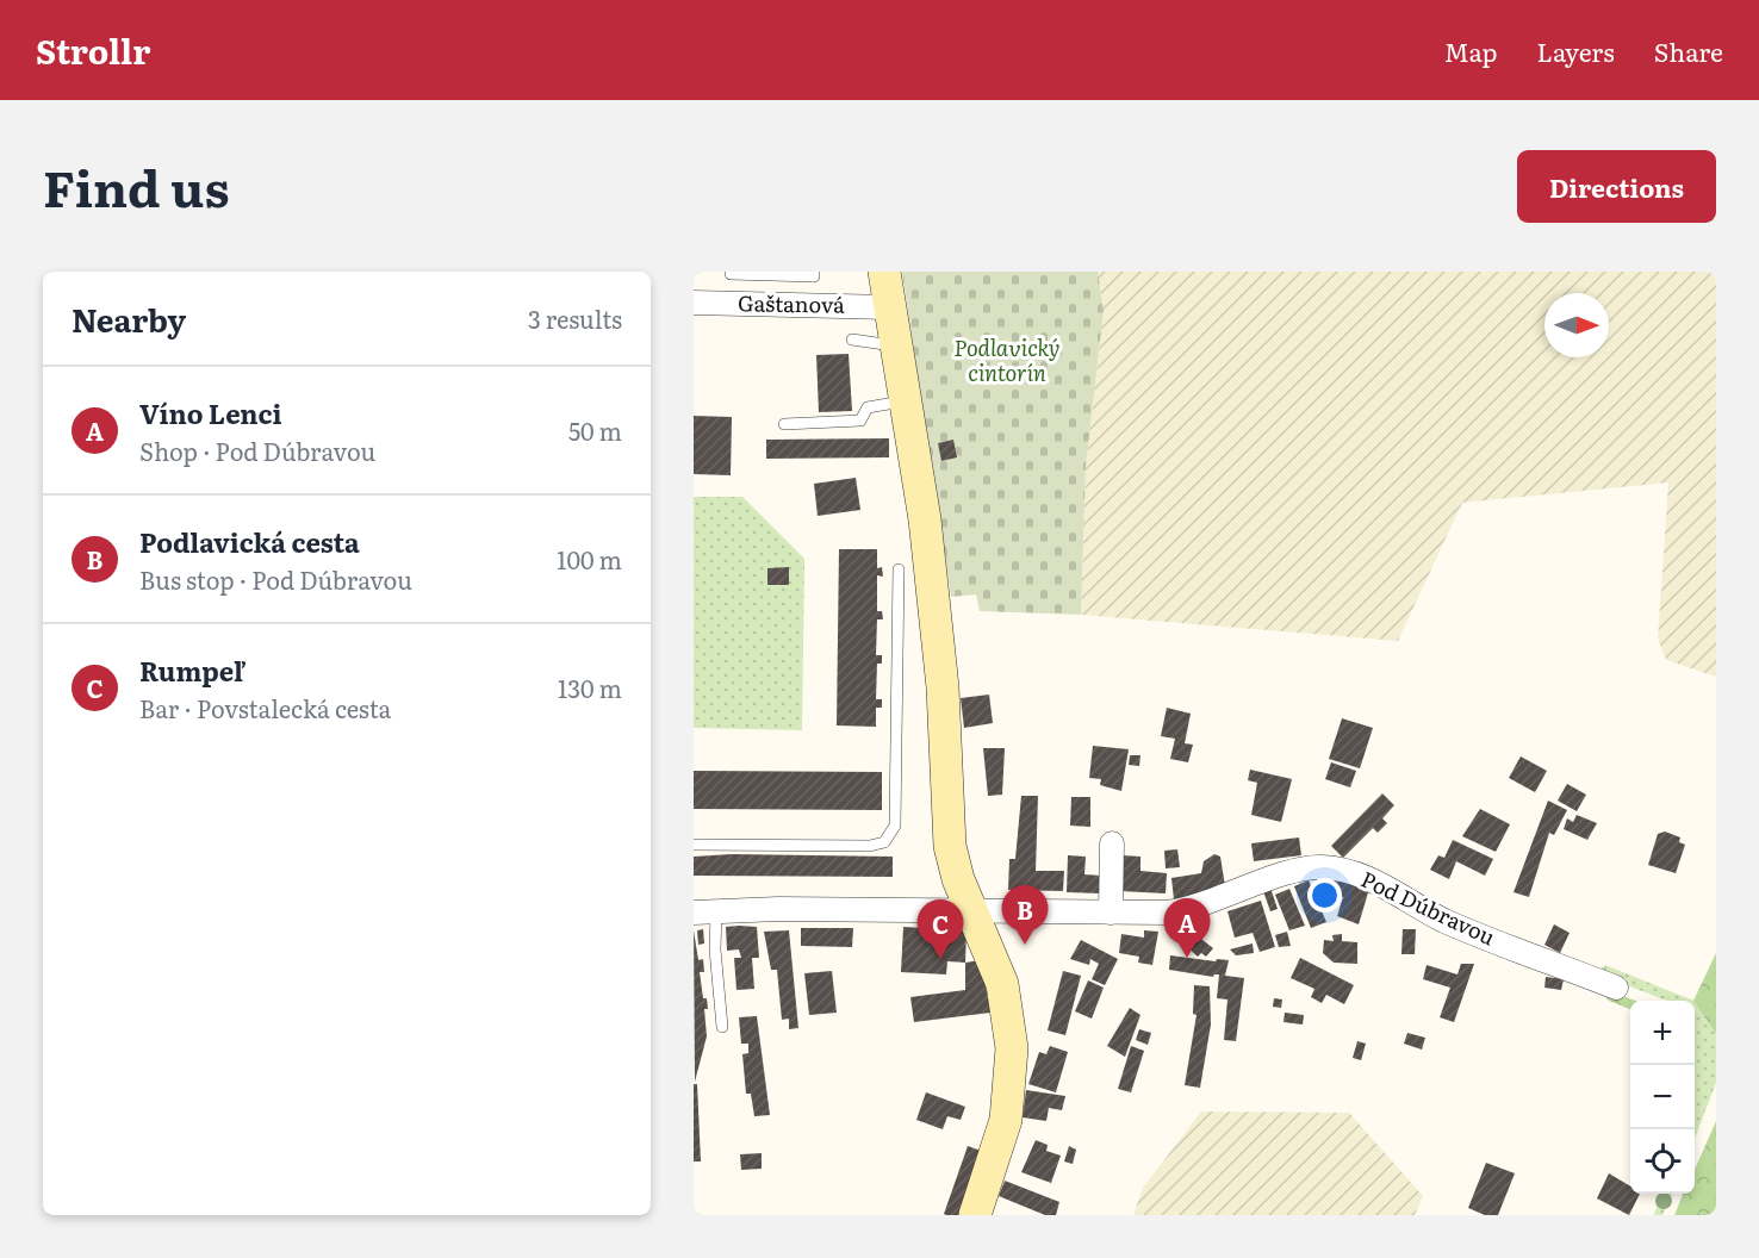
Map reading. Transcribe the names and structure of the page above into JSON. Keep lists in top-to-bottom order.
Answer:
{
  "streets": {
    "street": ["Gaštanová", "Pod Dúbravou"]
  },
  "parks": ["Podlavický cintorín"],
  "north": "right",
  "page": {
    "header": "Strollr",
    "nav": ["Map", "Layers", "Share"],
    "title": "Find us",
    "buttons": "Directions",
    "heading": ["Nearby", "3 results"],
    "list": [
      {
        "mark": "A",
        "name": "Víno Lenci",
        "note": "Shop · Pod Dúbravou",
        "value": "50 m"
      },
      {
        "mark": "B",
        "name": "Podlavická cesta",
        "note": "Bus stop · Pod Dúbravou",
        "value": "100 m"
      },
      {
        "mark": "C",
        "name": "Rumpeľ",
        "note": "Bar · Povstalecká cesta",
        "value": "130 m"
      }
    ],
    "pins": ["B", "A", "C"],
    "map_buttons": ["+", "−"]
  }
}
